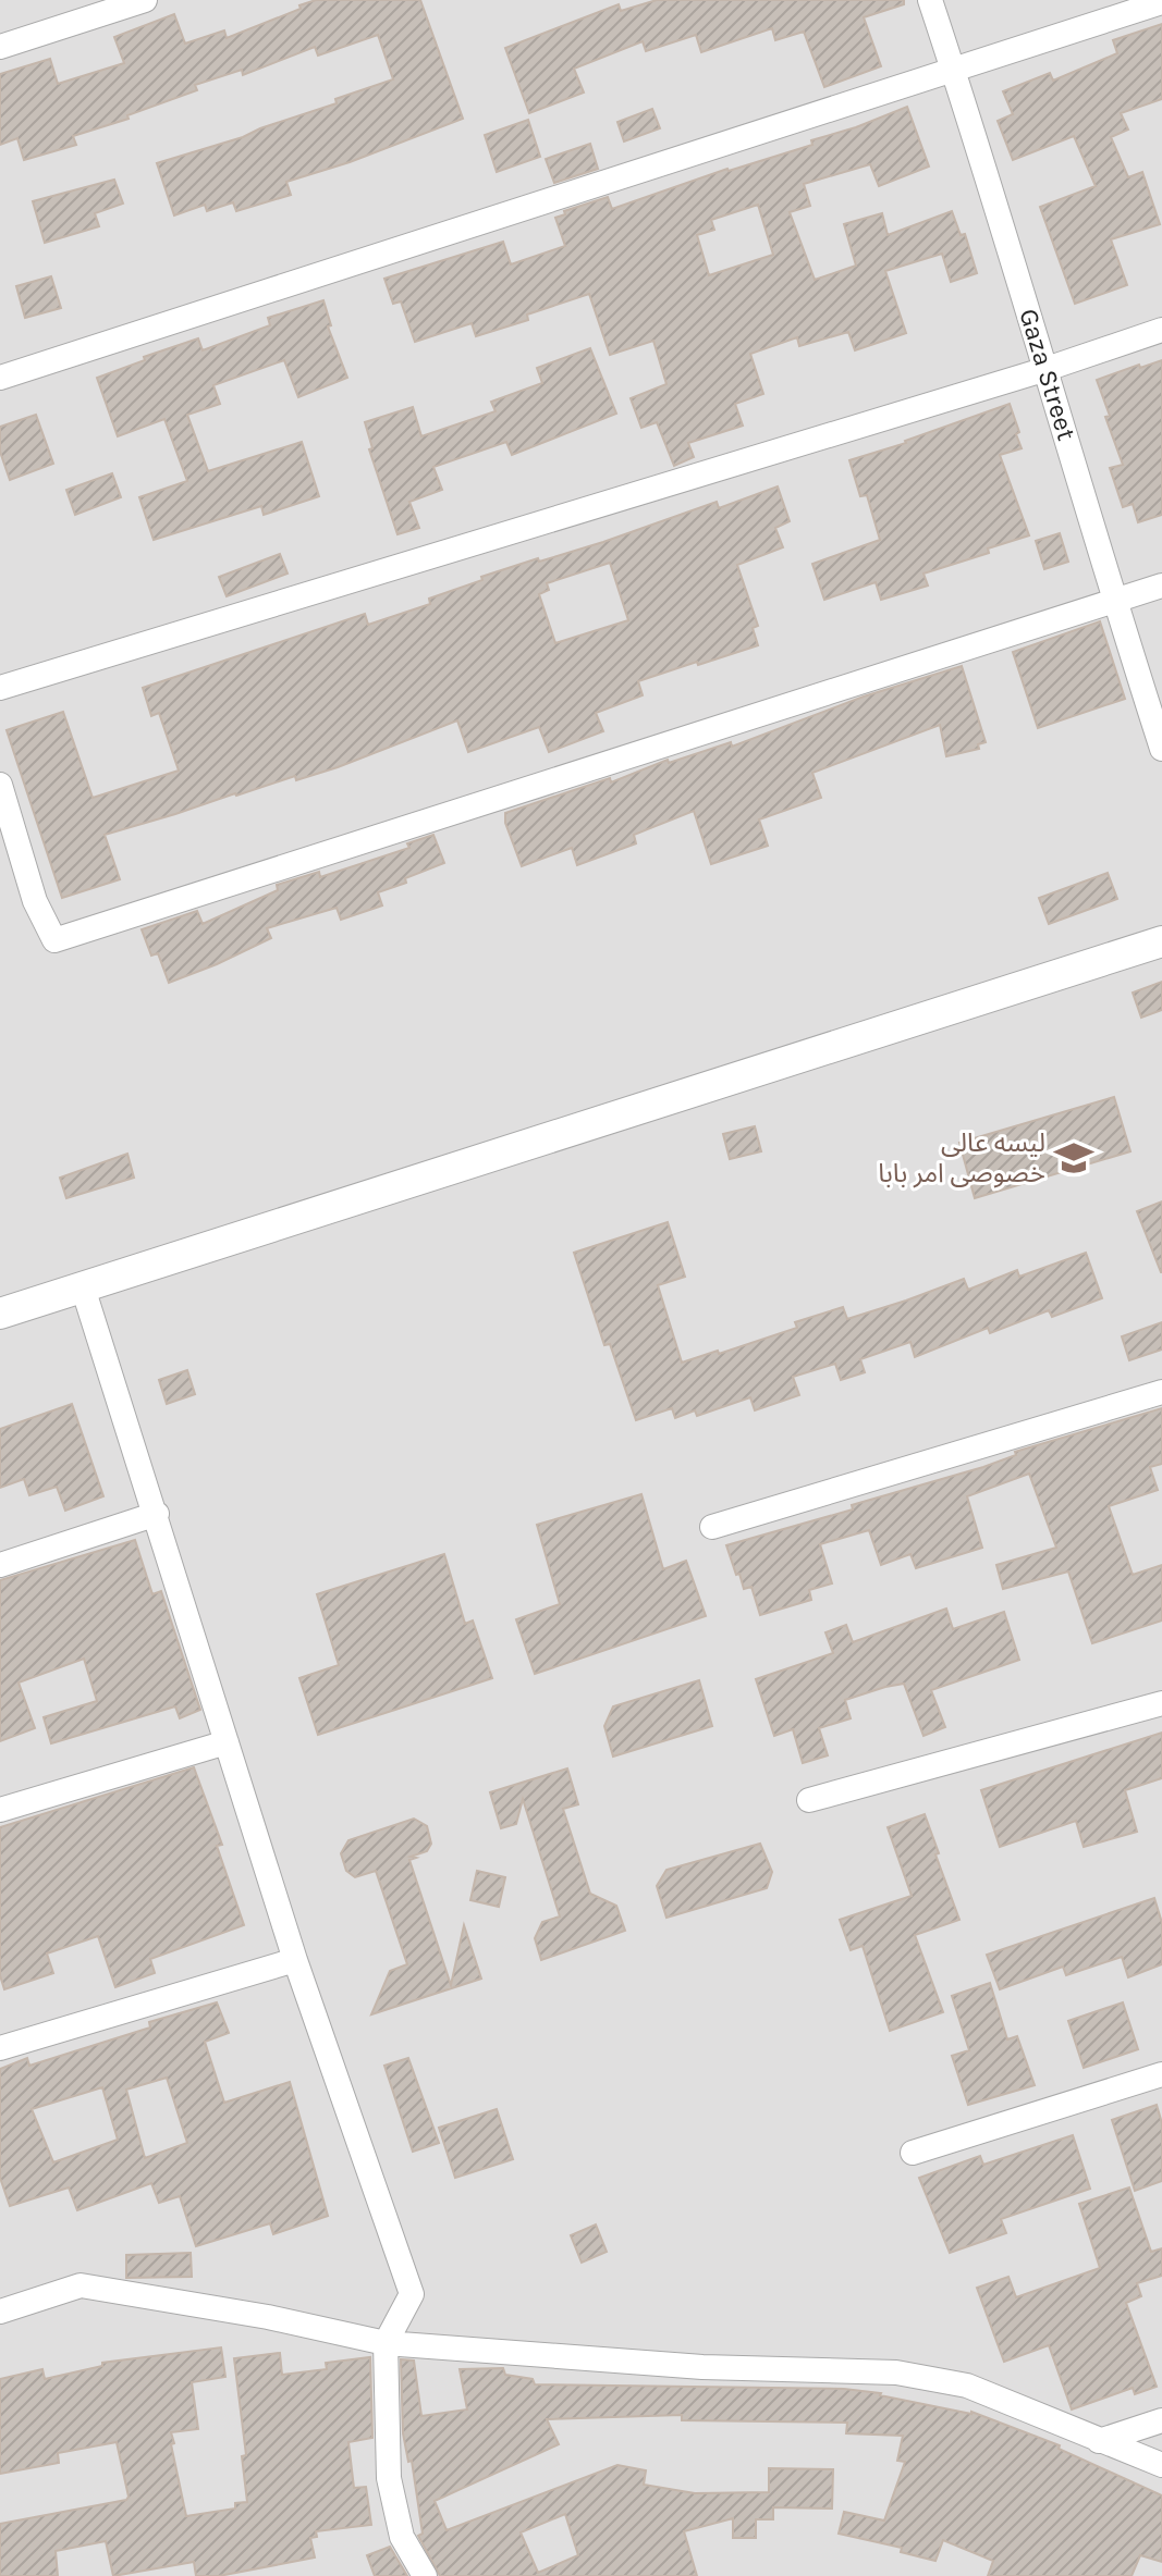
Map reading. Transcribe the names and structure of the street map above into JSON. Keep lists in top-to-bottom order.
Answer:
{
  "streets": {
    "street": ["Gaza Street"]
  },
  "places": {
    "school or university": ["لیسه عالی خصوصی امر بابا"]
  }
}
